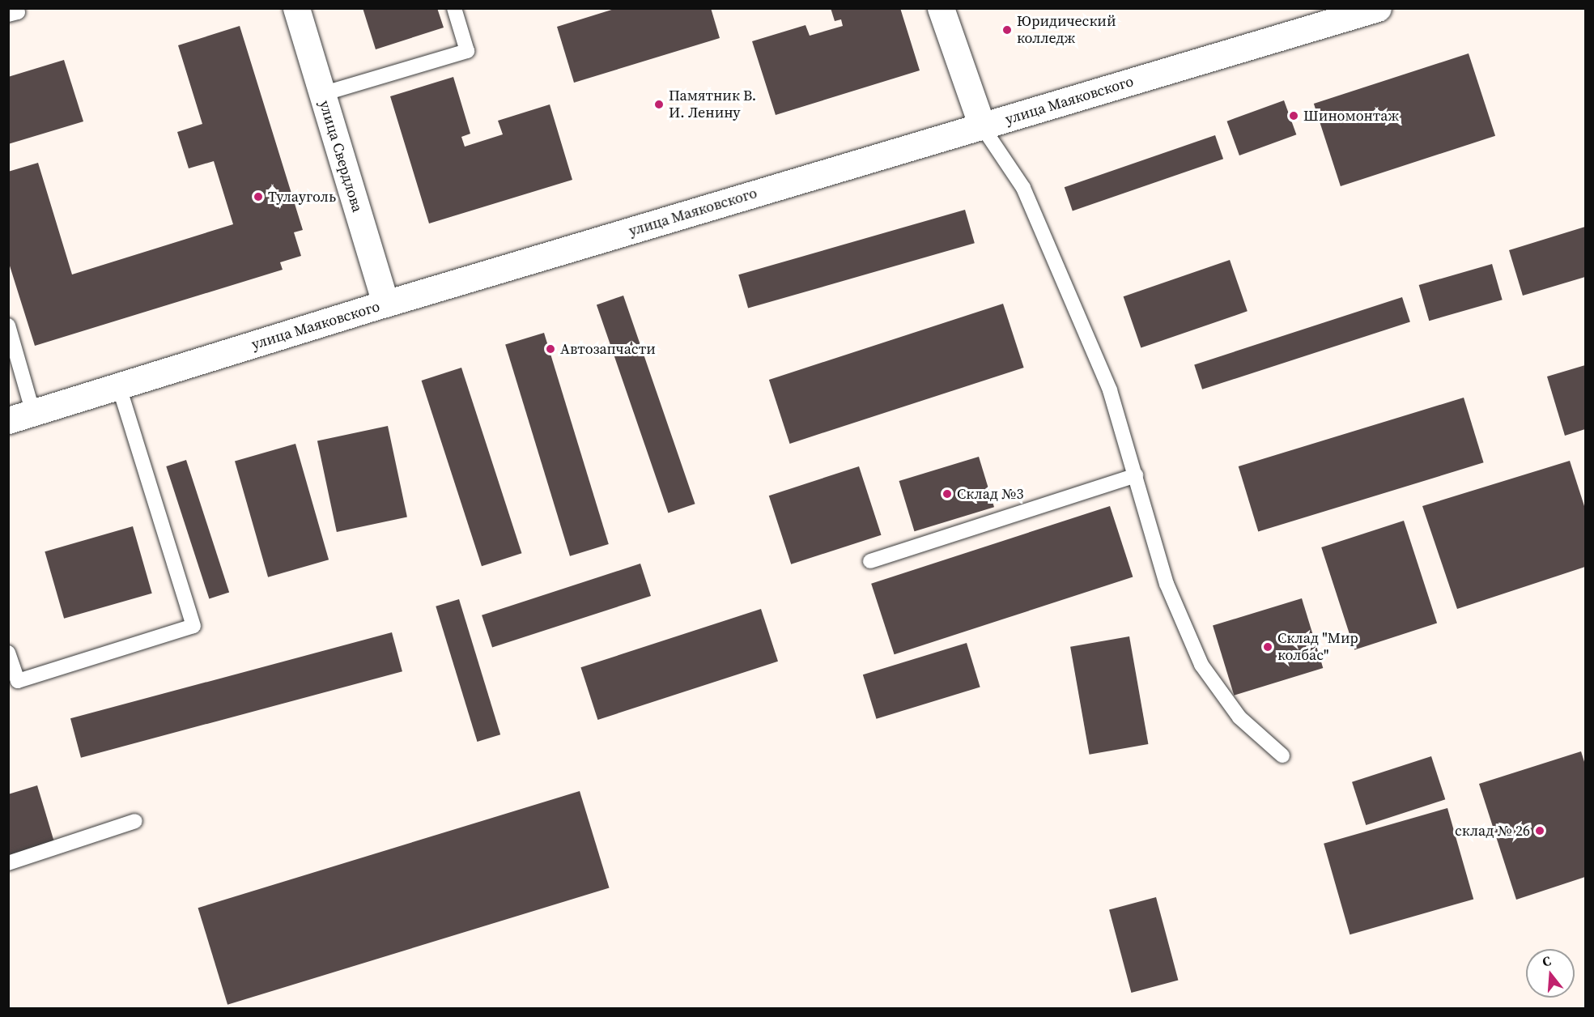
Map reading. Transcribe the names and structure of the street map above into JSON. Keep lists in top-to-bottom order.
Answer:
{
  "streets": {
    "street": ["улица Маяковского", "улица Свердлова"]
  },
  "crossings": [
    ["улица Маяковского", "улица Свердлова"]
  ],
  "places": [
    "Юридический колледж",
    "Памятник В. И. Ленину",
    "Шиномонтаж",
    "Тулауголь",
    "Автозапчасти",
    "Склад №3",
    "Склад \"Мир колбас\"",
    "склад № 26"
  ],
  "north": "top"
}
